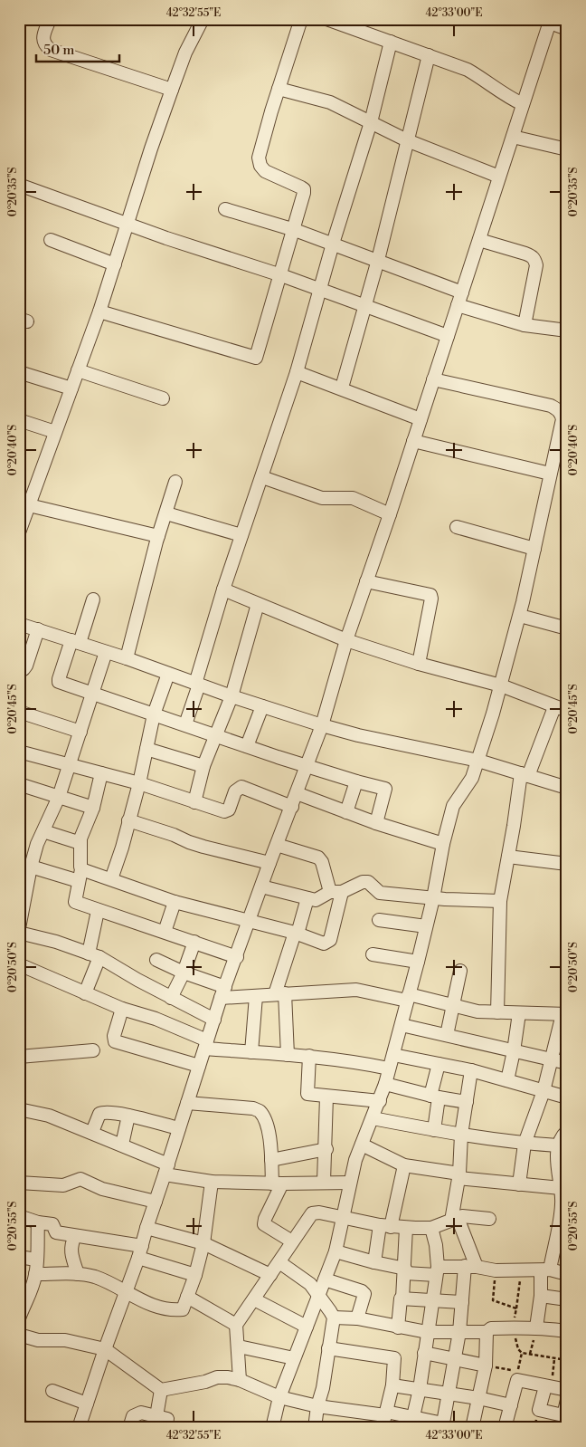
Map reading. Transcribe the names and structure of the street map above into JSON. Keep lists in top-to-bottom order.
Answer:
{
  "scale_bar": "50 m",
  "coordinates": [
    "42°32'55\"E",
    "42°33'00\"E",
    "0°20'35\"S",
    "0°20'40\"S",
    "0°20'45\"S",
    "0°20'50\"S",
    "0°20'55\"S"
  ]
}
